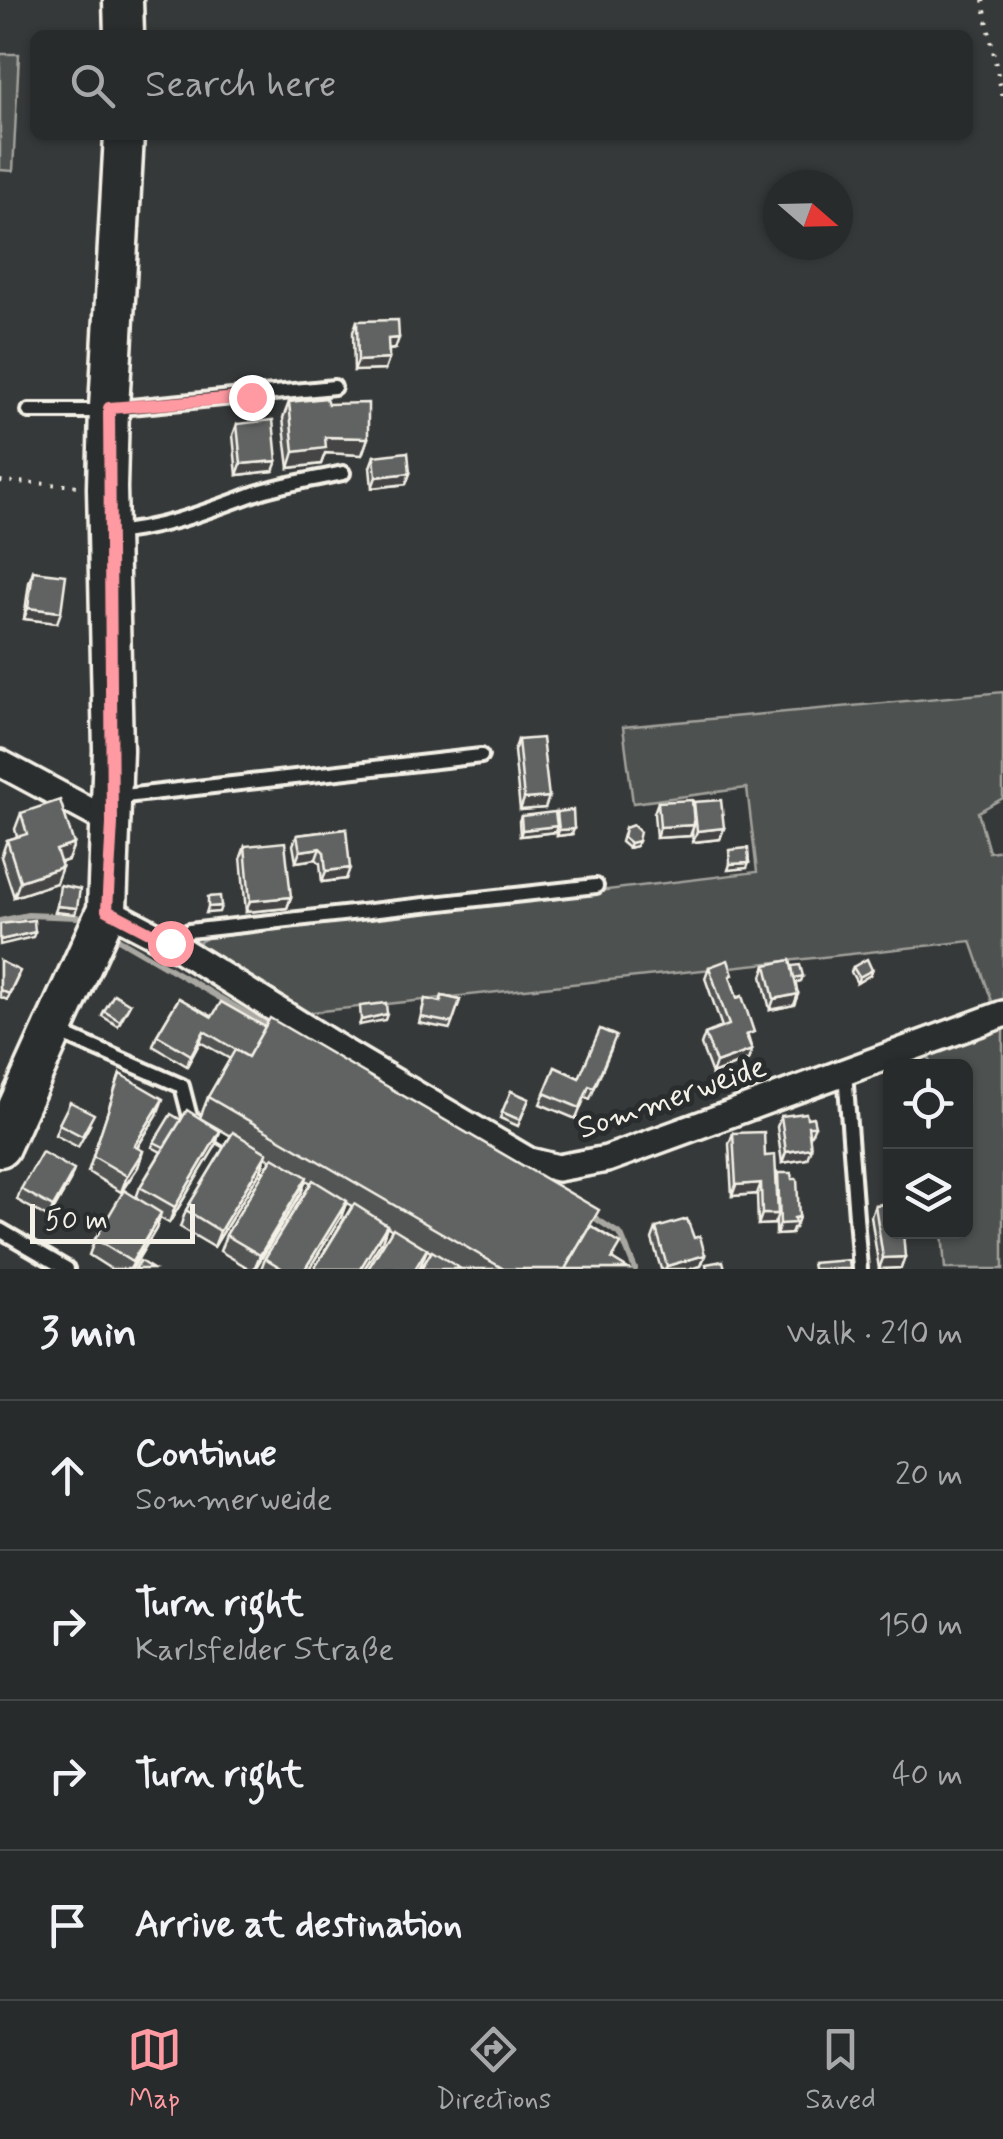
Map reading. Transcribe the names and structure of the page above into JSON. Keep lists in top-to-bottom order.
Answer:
{
  "streets": {
    "street": ["Sommerweide"]
  },
  "scale_bar": "50 m",
  "north": "right",
  "page": {
    "search": "Search here",
    "scale": "50 m",
    "heading": ["3 min", "Walk · 210 m"],
    "list": [
      ["Continue", "Sommerweide", "20 m"],
      ["Turn right", "Karlsfelder Straße", "150 m"],
      ["Turn right", "40 m"],
      "Arrive at destination"
    ],
    "nav": ["Map", "Directions", "Saved"]
  }
}
